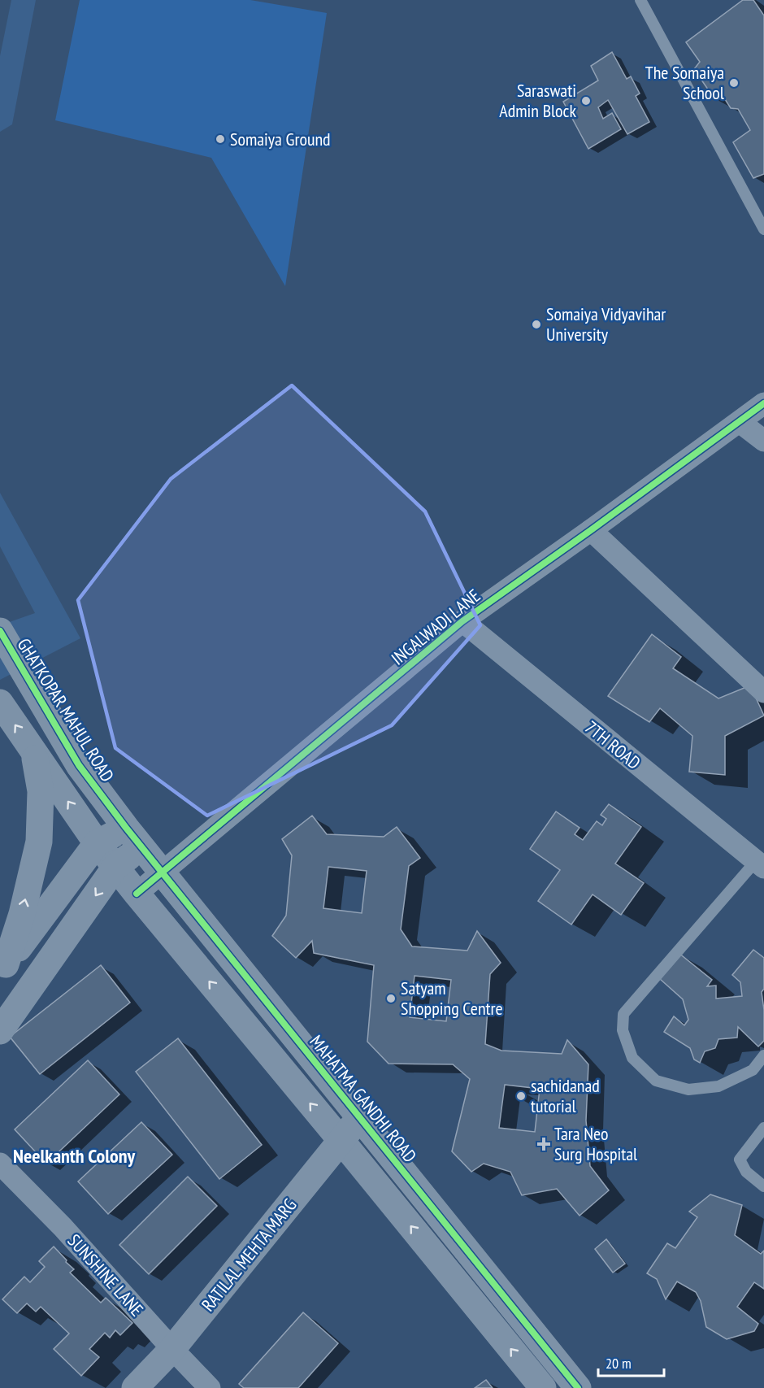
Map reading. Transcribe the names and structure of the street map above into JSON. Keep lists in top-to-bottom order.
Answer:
{
  "streets": {
    "street": [
      "INGALWADI LANE",
      "GHATKOPAR MAHUL ROAD",
      "7TH ROAD",
      "MAHATMA GANDHI ROAD",
      "RATILAL MEHTA MARG",
      "SUNSHINE LANE"
    ]
  },
  "crossings": [
    ["INGALWADI LANE", "7TH ROAD"],
    ["INGALWADI LANE", "MAHATMA GANDHI ROAD"],
    ["GHATKOPAR MAHUL ROAD", "MAHATMA GANDHI ROAD"],
    ["MAHATMA GANDHI ROAD", "RATILAL MEHTA MARG"],
    ["RATILAL MEHTA MARG", "SUNSHINE LANE"]
  ],
  "districts": ["Neelkanth Colony"],
  "places": {
    "other": [
      "The Somaiya School",
      "Saraswati Admin Block",
      "Somaiya Ground",
      "Somaiya Vidyavihar University",
      "Satyam Shopping Centre",
      "sachidanad tutorial"
    ],
    "health": ["Tara Neo Surg Hospital"]
  },
  "scale_bar": "20 m"
}
